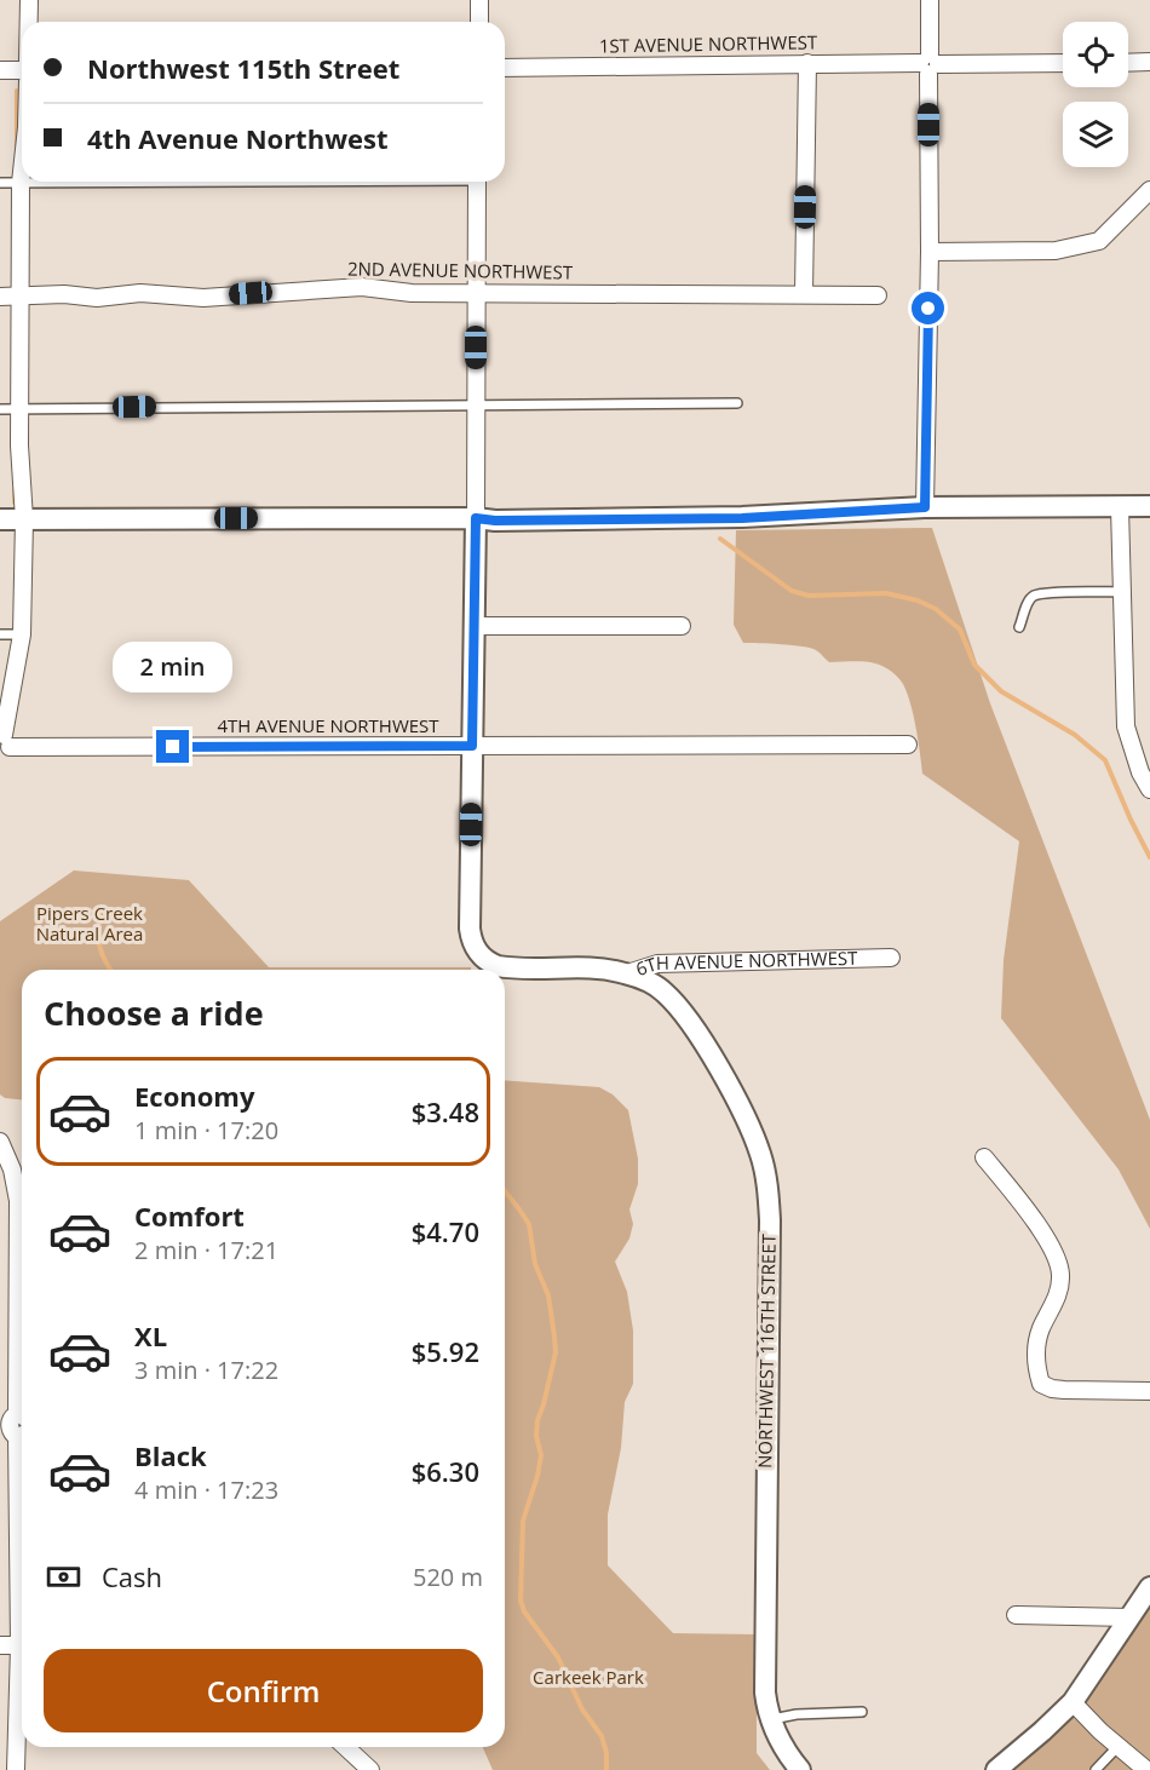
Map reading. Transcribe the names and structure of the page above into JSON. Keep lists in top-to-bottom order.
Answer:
{
  "streets": {
    "street": [
      "1ST AVENUE NORTHWEST",
      "2ND AVENUE NORTHWEST",
      "4TH AVENUE NORTHWEST",
      "6TH AVENUE NORTHWEST",
      "NORTHWEST 116TH STREET"
    ]
  },
  "crossings": [
    ["4TH AVENUE NORTHWEST", "6TH AVENUE NORTHWEST"],
    ["6TH AVENUE NORTHWEST", "NORTHWEST 116TH STREET"]
  ],
  "parks": ["Pipers Creek Natural Area", "Carkeek Park"],
  "page": {
    "banner": ["Northwest 115th Street", "4th Avenue Northwest"],
    "bubble": "2 min",
    "heading": "Choose a ride",
    "list": [
      {
        "name": "Economy",
        "note": "1 min · 17:20",
        "value": "$3.48"
      },
      {
        "name": "Comfort",
        "note": "2 min · 17:21",
        "value": "$4.70"
      },
      {
        "name": "XL",
        "note": "3 min · 17:22",
        "value": "$5.92"
      },
      {
        "name": "Black",
        "note": "4 min · 17:23",
        "value": "$6.30"
      }
    ],
    "pay": ["Cash", "520 m"],
    "buttons": "Confirm"
  }
}
